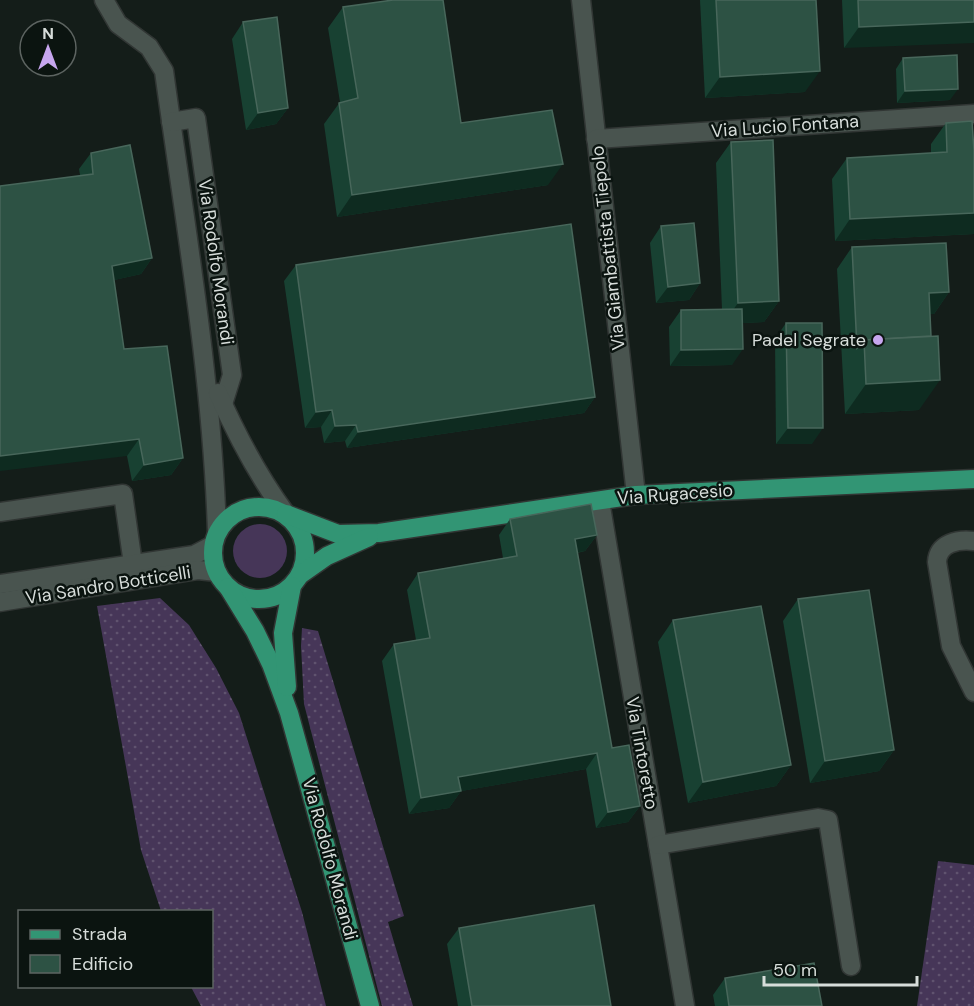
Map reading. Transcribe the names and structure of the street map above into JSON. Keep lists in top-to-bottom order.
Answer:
{
  "streets": {
    "main road": ["Via Rodolfo Morandi", "Via Rugacesio"],
    "street": [
      "Via Lucio Fontana",
      "Via Giambattista Tiepolo",
      "Via Sandro Botticelli",
      "Via Tintoretto"
    ]
  },
  "crossings": [
    ["Via Lucio Fontana", "Via Giambattista Tiepolo"],
    ["Via Giambattista Tiepolo", "Via Rugacesio"],
    ["Via Rodolfo Morandi", "Via Rugacesio"],
    ["Via Rodolfo Morandi", "Via Sandro Botticelli"],
    ["Via Rugacesio", "Via Sandro Botticelli"],
    ["Via Rugacesio", "Via Tintoretto"]
  ],
  "places": ["Padel Segrate"],
  "legend": ["Strada", "Edificio"],
  "scale_bar": "50 m",
  "north": "top"
}
